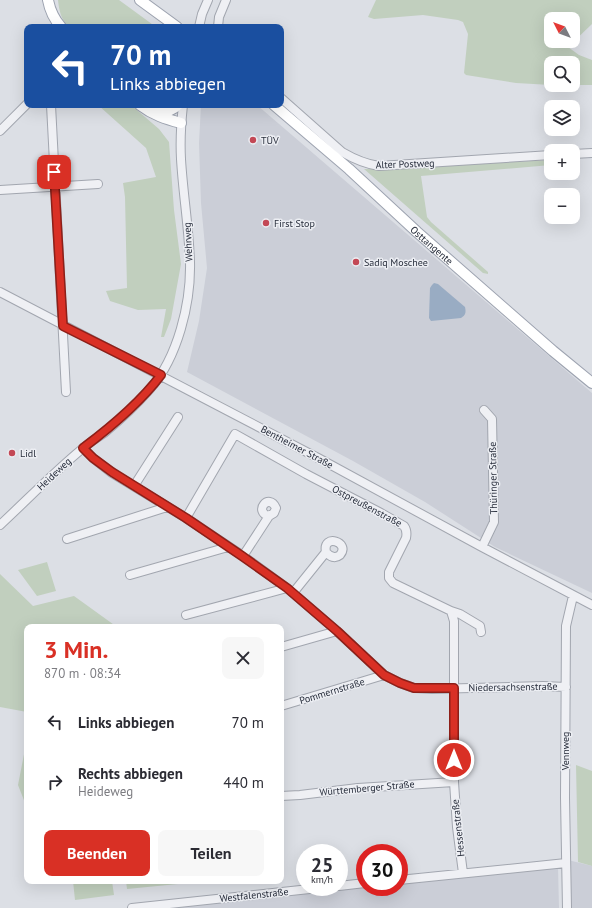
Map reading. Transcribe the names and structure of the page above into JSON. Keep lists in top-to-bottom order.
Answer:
{
  "streets": {
    "main road": ["Osttangente"],
    "street": [
      "Alter Postweg",
      "Wehrweg",
      "Bentheimer Straße",
      "Heideweg",
      "Thüringer Straße",
      "Ostpreußenstraße",
      "Niedersachsenstraße",
      "Pommernstraße",
      "Vennweg",
      "Württemberger Straße",
      "Hessenstraße",
      "Westfalenstraße"
    ]
  },
  "crossings": [
    ["Wehrweg", "Bentheimer Straße"],
    ["Wehrweg", "Heideweg"],
    ["Bentheimer Straße", "Heideweg"],
    ["Bentheimer Straße", "Thüringer Straße"],
    ["Bentheimer Straße", "Vennweg"],
    ["Heideweg", "Niedersachsenstraße"],
    ["Ostpreußenstraße", "Niedersachsenstraße"],
    ["Niedersachsenstraße", "Pommernstraße"],
    ["Niedersachsenstraße", "Vennweg"],
    ["Niedersachsenstraße", "Hessenstraße"],
    ["Württemberger Straße", "Hessenstraße"]
  ],
  "places": [
    "TÜV",
    "First Stop",
    "Sadiq Moschee",
    "Lidl"
  ],
  "north": "top left",
  "page": {
    "map_buttons": ["+", "−"],
    "turn": ["70 m", "Links abbiegen"],
    "heading": ["3 Min.", "870 m · 08:34"],
    "list": [
      {
        "name": "Links abbiegen",
        "value": "70 m"
      },
      {
        "name": "Rechts abbiegen",
        "note": "Heideweg",
        "value": "440 m"
      }
    ],
    "buttons": ["Beenden", "Teilen"],
    "speed": "25 km/h",
    "limit": "30"
  }
}
